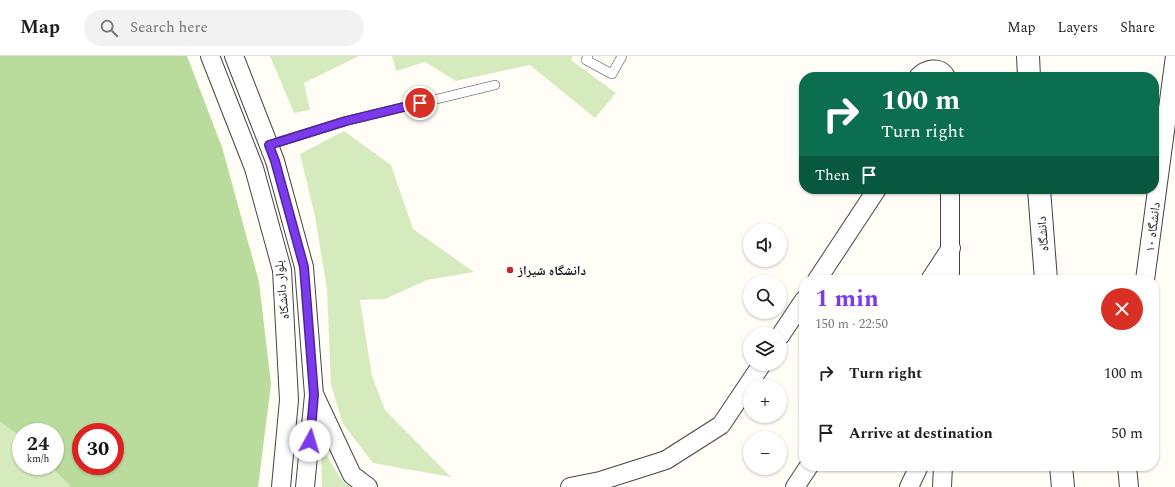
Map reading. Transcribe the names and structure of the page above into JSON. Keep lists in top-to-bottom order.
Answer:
{
  "streets": {
    "street": ["۱۰ دانشگاه", "دانشگاه", "بلوار دانشکاه"]
  },
  "places": ["دانشگاه شیراز"],
  "page": {
    "header": "Map",
    "search": "Search here",
    "nav": ["Map", "Layers", "Share"],
    "turn": ["100 m", "Turn right"],
    "then": "Then",
    "map_buttons": ["+", "−"],
    "heading": ["1 min", "150 m · 22:50"],
    "list": [
      {
        "name": "Turn right",
        "value": "100 m"
      },
      {
        "name": "Arrive at destination",
        "value": "50 m"
      }
    ],
    "speed": "24 km/h",
    "limit": "30"
  }
}
